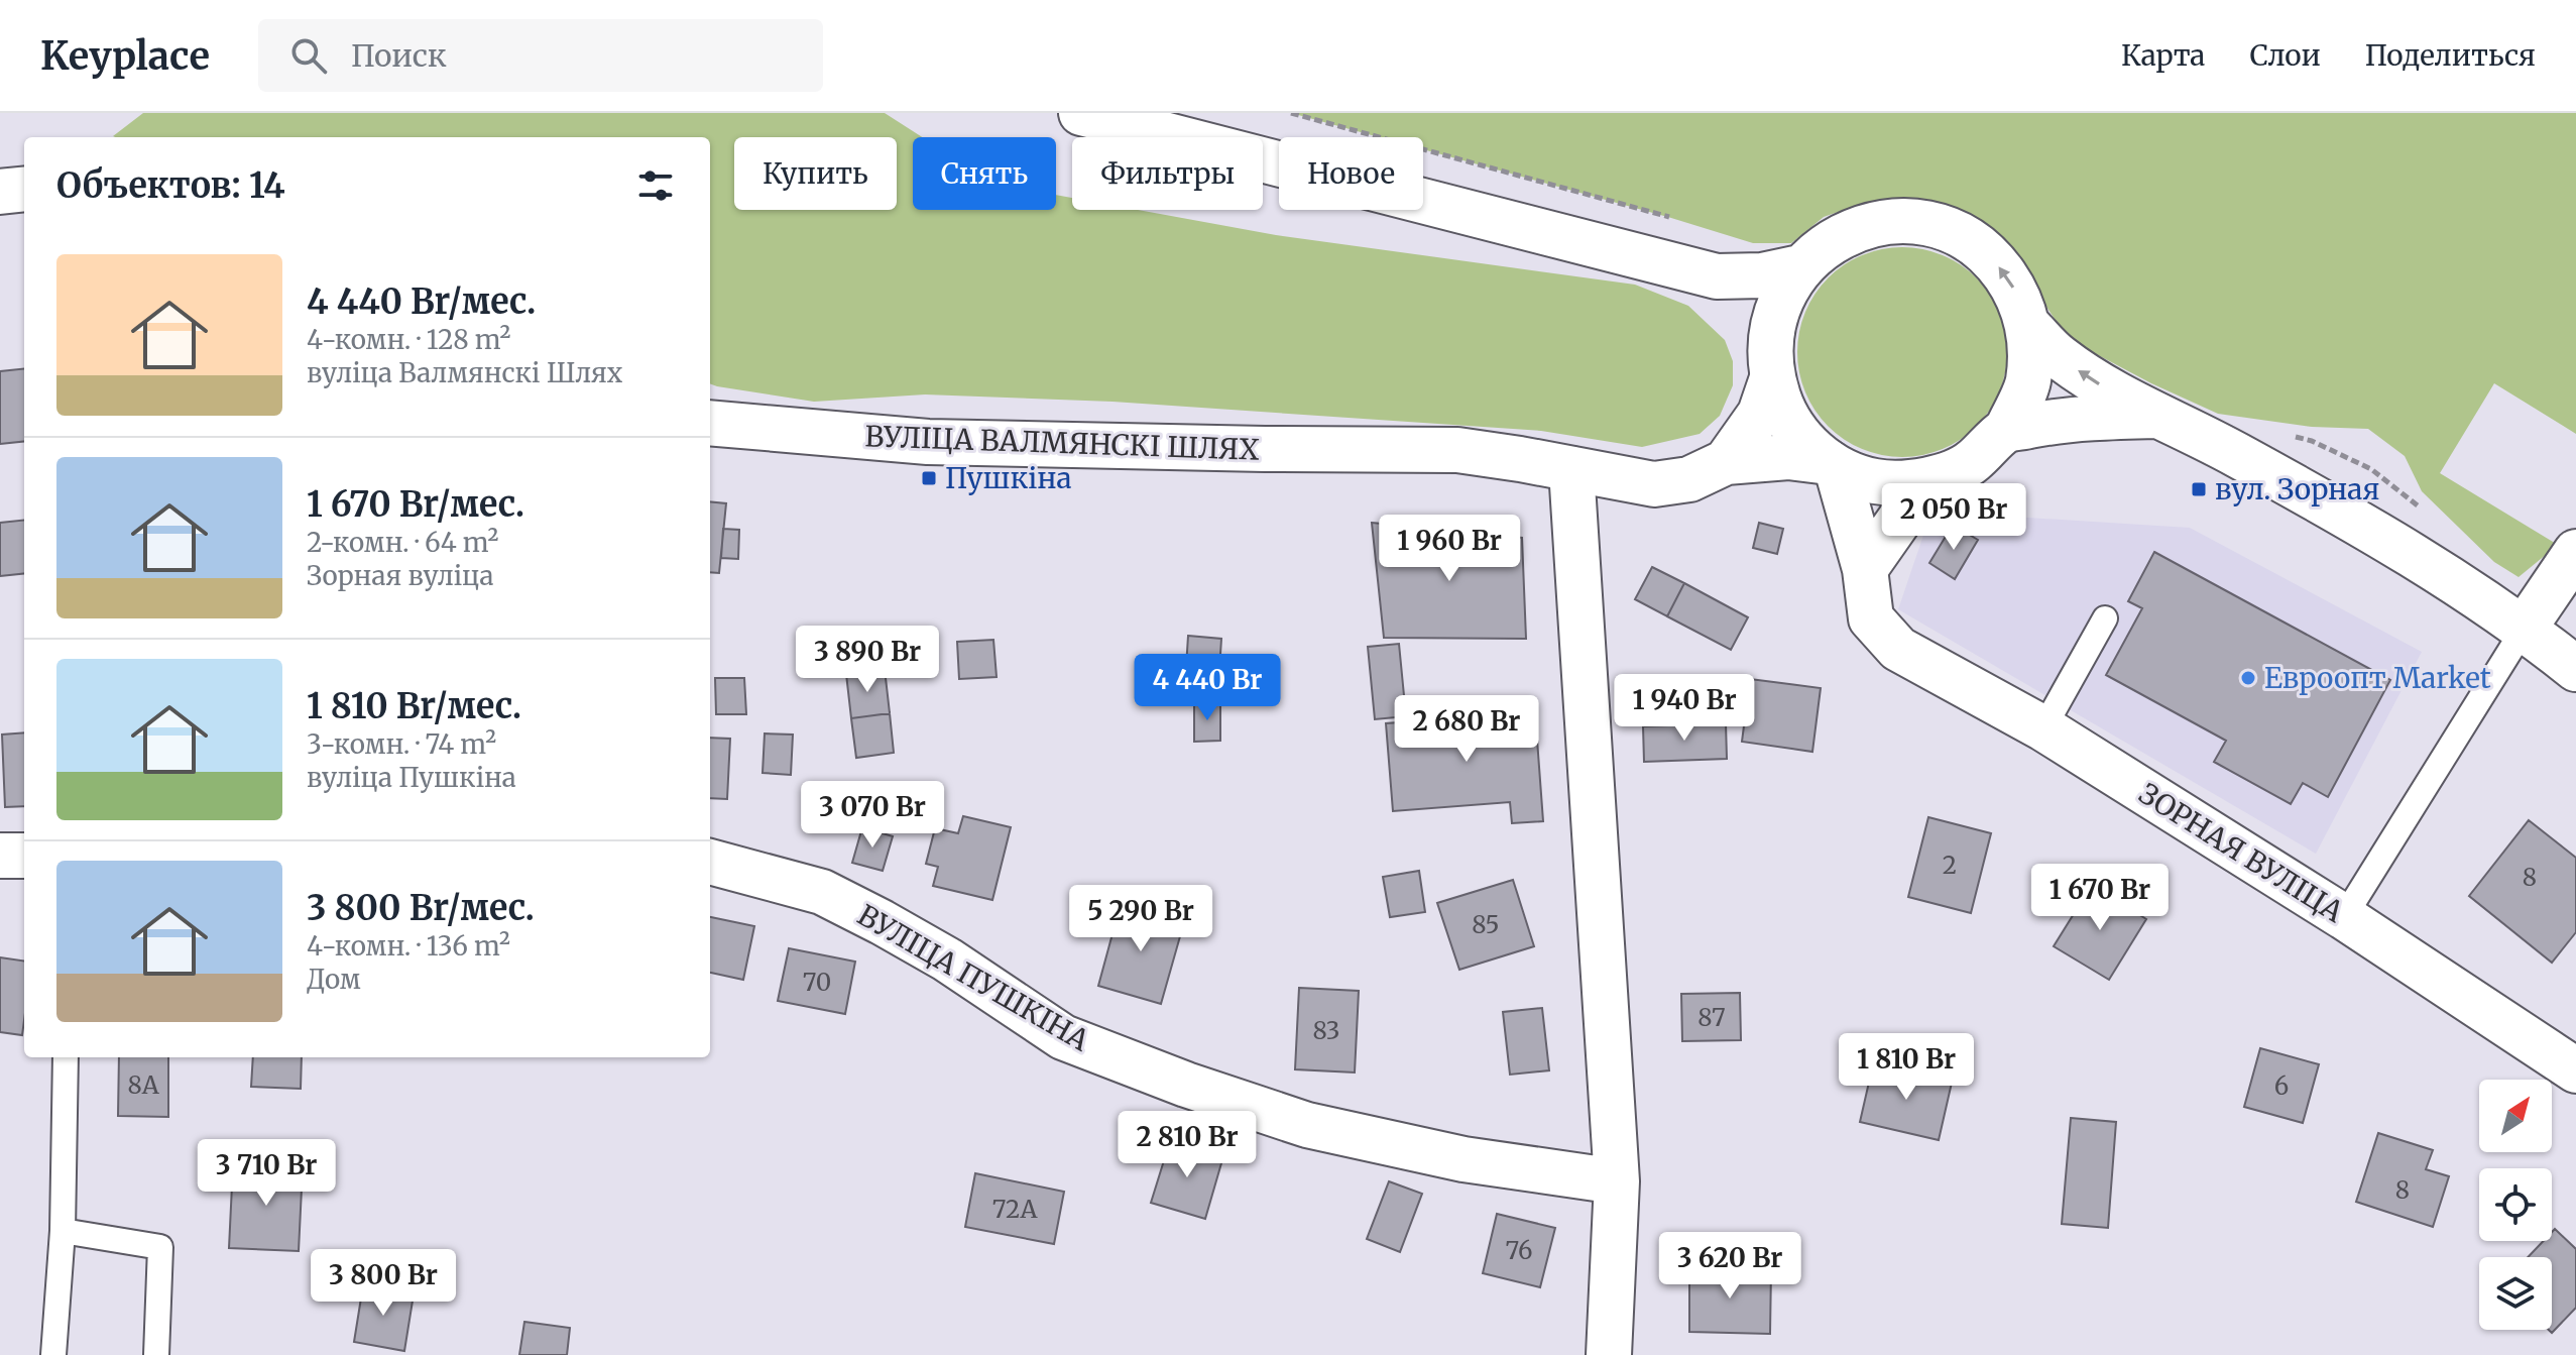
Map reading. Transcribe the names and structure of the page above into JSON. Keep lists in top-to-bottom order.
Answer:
{
  "streets": {
    "street": ["ВУЛІЦА ВАЛМЯНСКІ ШЛЯХ", "ЗОРНАЯ ВУЛІЦА", "ВУЛІЦА ПУШКІНА"]
  },
  "crossings": [
    ["ВУЛІЦА ВАЛМЯНСКІ ШЛЯХ", "ЗОРНАЯ ВУЛІЦА"]
  ],
  "places": {
    "transit": ["Пушкіна", "вул. Зорная"],
    "other": ["Евроопт Market"]
  },
  "house_numbers": [
    "2",
    "8",
    "85",
    "70",
    "87",
    "83",
    "8А",
    "6",
    "8",
    "72А",
    "76"
  ],
  "north": "top right",
  "page": {
    "header": "Keyplace",
    "search": "Поиск",
    "nav": ["Карта", "Слои", "Поделиться"],
    "chip": [
      "Купить",
      "Снять",
      "Фильтры",
      "Новое"
    ],
    "heading": "Объектов: 14",
    "list": [
      {
        "name": "4 440 Br/мес.",
        "note": "4-комн. · 128 m² · вуліца Валмянскі Шлях"
      },
      {
        "name": "1 670 Br/мес.",
        "note": "2-комн. · 64 m² · Зорная вуліца"
      },
      {
        "name": "1 810 Br/мес.",
        "note": "3-комн. · 74 m² · вуліца Пушкіна"
      },
      {
        "name": "3 800 Br/мес.",
        "note": "4-комн. · 136 m² · Дом"
      }
    ],
    "price": [
      "2 050 Br",
      "1 960 Br",
      "3 890 Br",
      "4 440 Br",
      "1 940 Br",
      "2 680 Br",
      "3 070 Br",
      "1 670 Br",
      "5 290 Br",
      "1 810 Br",
      "2 810 Br",
      "3 710 Br",
      "3 620 Br",
      "3 800 Br"
    ]
  }
}
